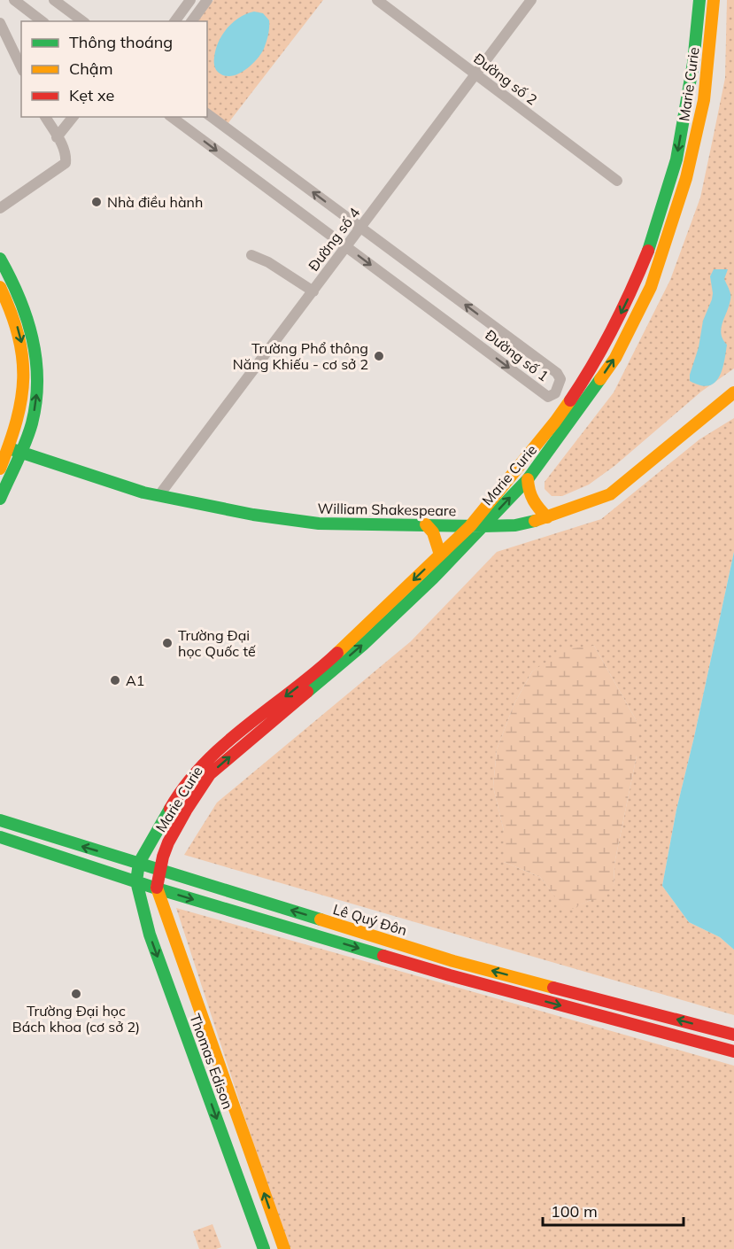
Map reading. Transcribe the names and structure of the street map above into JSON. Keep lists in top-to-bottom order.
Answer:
{
  "streets": {
    "street": [
      "Đường số 2",
      "Marie Curie",
      "Đường số 4",
      "Đường số 1",
      "William Shakespeare",
      "Lê Quý Đôn",
      "Thomas Edison"
    ]
  },
  "crossings": [
    ["Đường số 2", "Đường số 4"],
    ["Marie Curie", "William Shakespeare"],
    ["Marie Curie", "Lê Quý Đôn"],
    ["Marie Curie", "Thomas Edison"],
    ["Đường số 4", "Đường số 1"],
    ["Đường số 4", "William Shakespeare"]
  ],
  "places": [
    "Nhà điều hành",
    "Trường Phổ thông Năng Khiếu - cơ sở 2",
    "Trường Đại học Quốc tế",
    "A1",
    "Trường Đại học Bách khoa (cơ sở 2)"
  ],
  "legend": ["Thông thoáng", "Chậm", "Kẹt xe"],
  "scale_bar": "100 m"
}
